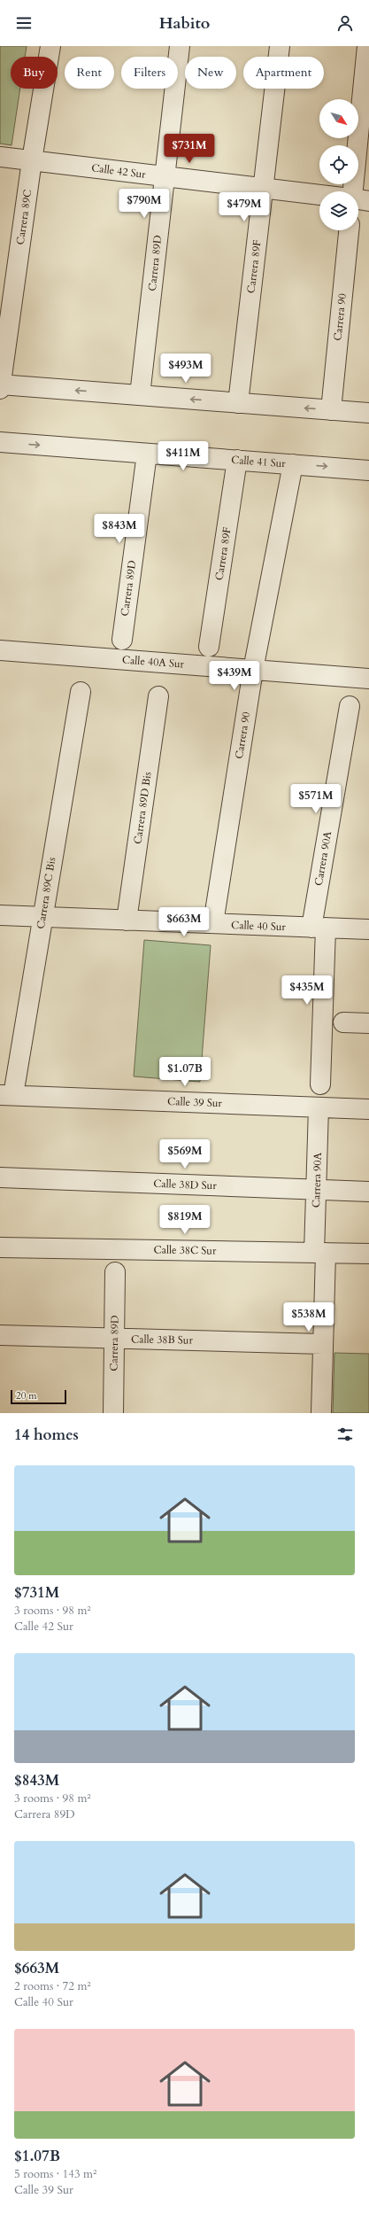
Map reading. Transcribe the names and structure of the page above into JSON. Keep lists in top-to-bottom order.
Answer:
{
  "streets": {
    "street": [
      "Calle 42 Sur",
      "Carrera 89C",
      "Carrera 89D",
      "Carrera 89F",
      "Carrera 90",
      "Calle 41 Sur",
      "Calle 40A Sur",
      "Carrera 89D Bis",
      "Carrera 90A",
      "Carrera 89C Bis",
      "Calle 40 Sur",
      "Calle 39 Sur",
      "Calle 38D Sur",
      "Calle 38C Sur",
      "Calle 38B Sur"
    ]
  },
  "crossings": [
    ["Calle 42 Sur", "Carrera 89C"],
    ["Calle 42 Sur", "Carrera 89D"],
    ["Calle 42 Sur", "Carrera 89F"],
    ["Carrera 89D", "Calle 41 Sur"],
    ["Carrera 89D", "Calle 38B Sur"],
    ["Carrera 89F", "Calle 41 Sur"],
    ["Carrera 90", "Calle 41 Sur"],
    ["Carrera 90", "Calle 40A Sur"],
    ["Carrera 90", "Calle 40 Sur"],
    ["Carrera 89D Bis", "Calle 40 Sur"],
    ["Carrera 90A", "Calle 40 Sur"],
    ["Carrera 90A", "Calle 39 Sur"],
    ["Carrera 90A", "Calle 38D Sur"],
    ["Carrera 90A", "Calle 38C Sur"],
    ["Carrera 90A", "Calle 38B Sur"],
    ["Carrera 89C Bis", "Calle 40 Sur"],
    ["Carrera 89C Bis", "Calle 39 Sur"]
  ],
  "scale_bar": "20 m",
  "north": "bottom right",
  "page": {
    "header": "Habito",
    "chip": [
      "Buy",
      "Rent",
      "Filters",
      "New",
      "Apartment"
    ],
    "price": [
      "$731M",
      "$790M",
      "$479M",
      "$493M",
      "$411M",
      "$843M",
      "$439M",
      "$571M",
      "$663M",
      "$435M",
      "$1.07B",
      "$569M",
      "$819M",
      "$538M"
    ],
    "scale": "20 m",
    "heading": "14 homes",
    "list": [
      {
        "name": "$731M",
        "note": "3 rooms · 98 m² · Calle 42 Sur"
      },
      {
        "name": "$843M",
        "note": "3 rooms · 98 m² · Carrera 89D"
      },
      {
        "name": "$663M",
        "note": "2 rooms · 72 m² · Calle 40 Sur"
      },
      {
        "name": "$1.07B",
        "note": "5 rooms · 143 m² · Calle 39 Sur"
      }
    ]
  }
}
